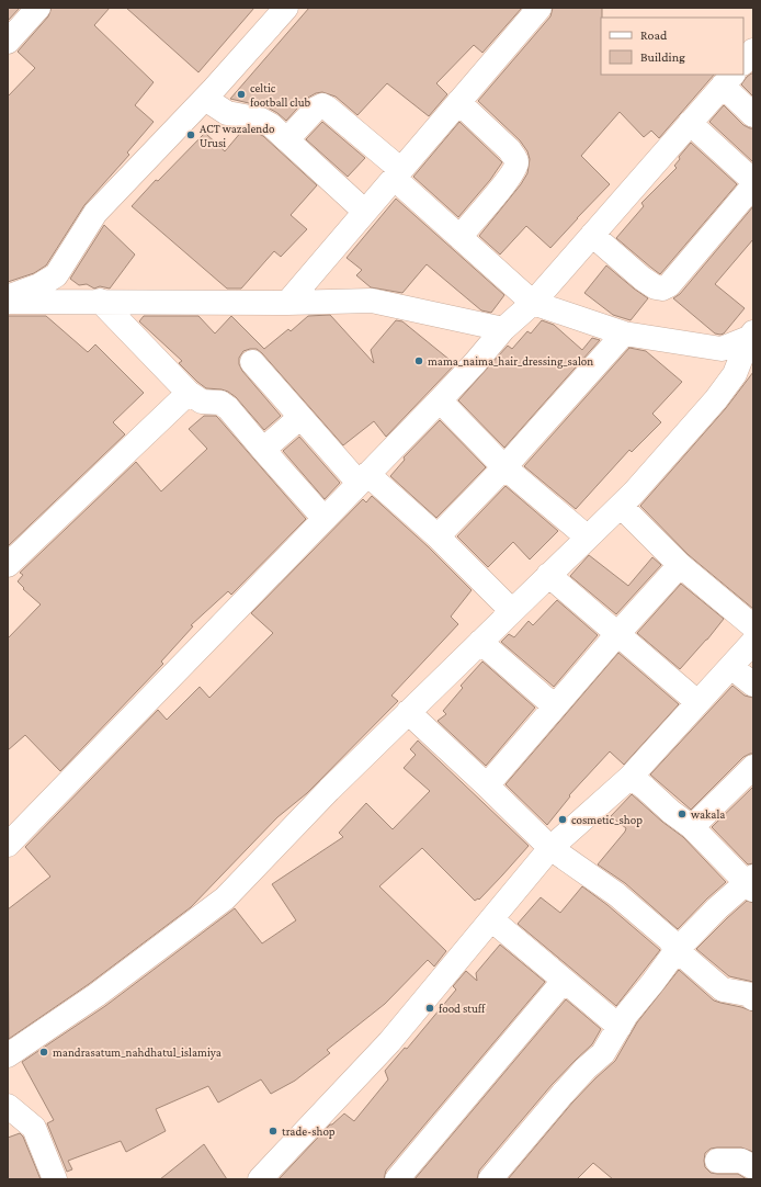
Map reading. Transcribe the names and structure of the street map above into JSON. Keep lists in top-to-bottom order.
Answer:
{
  "places": [
    "celtic football club",
    "ACT wazalendo Urusi",
    "mama_naima_hair_dressing_salon",
    "wakala",
    "cosmetic_shop",
    "food stuff",
    "mandrasatum_nahdhatul_islamiya",
    "trade-shop"
  ],
  "legend": ["Road", "Building"]
}
